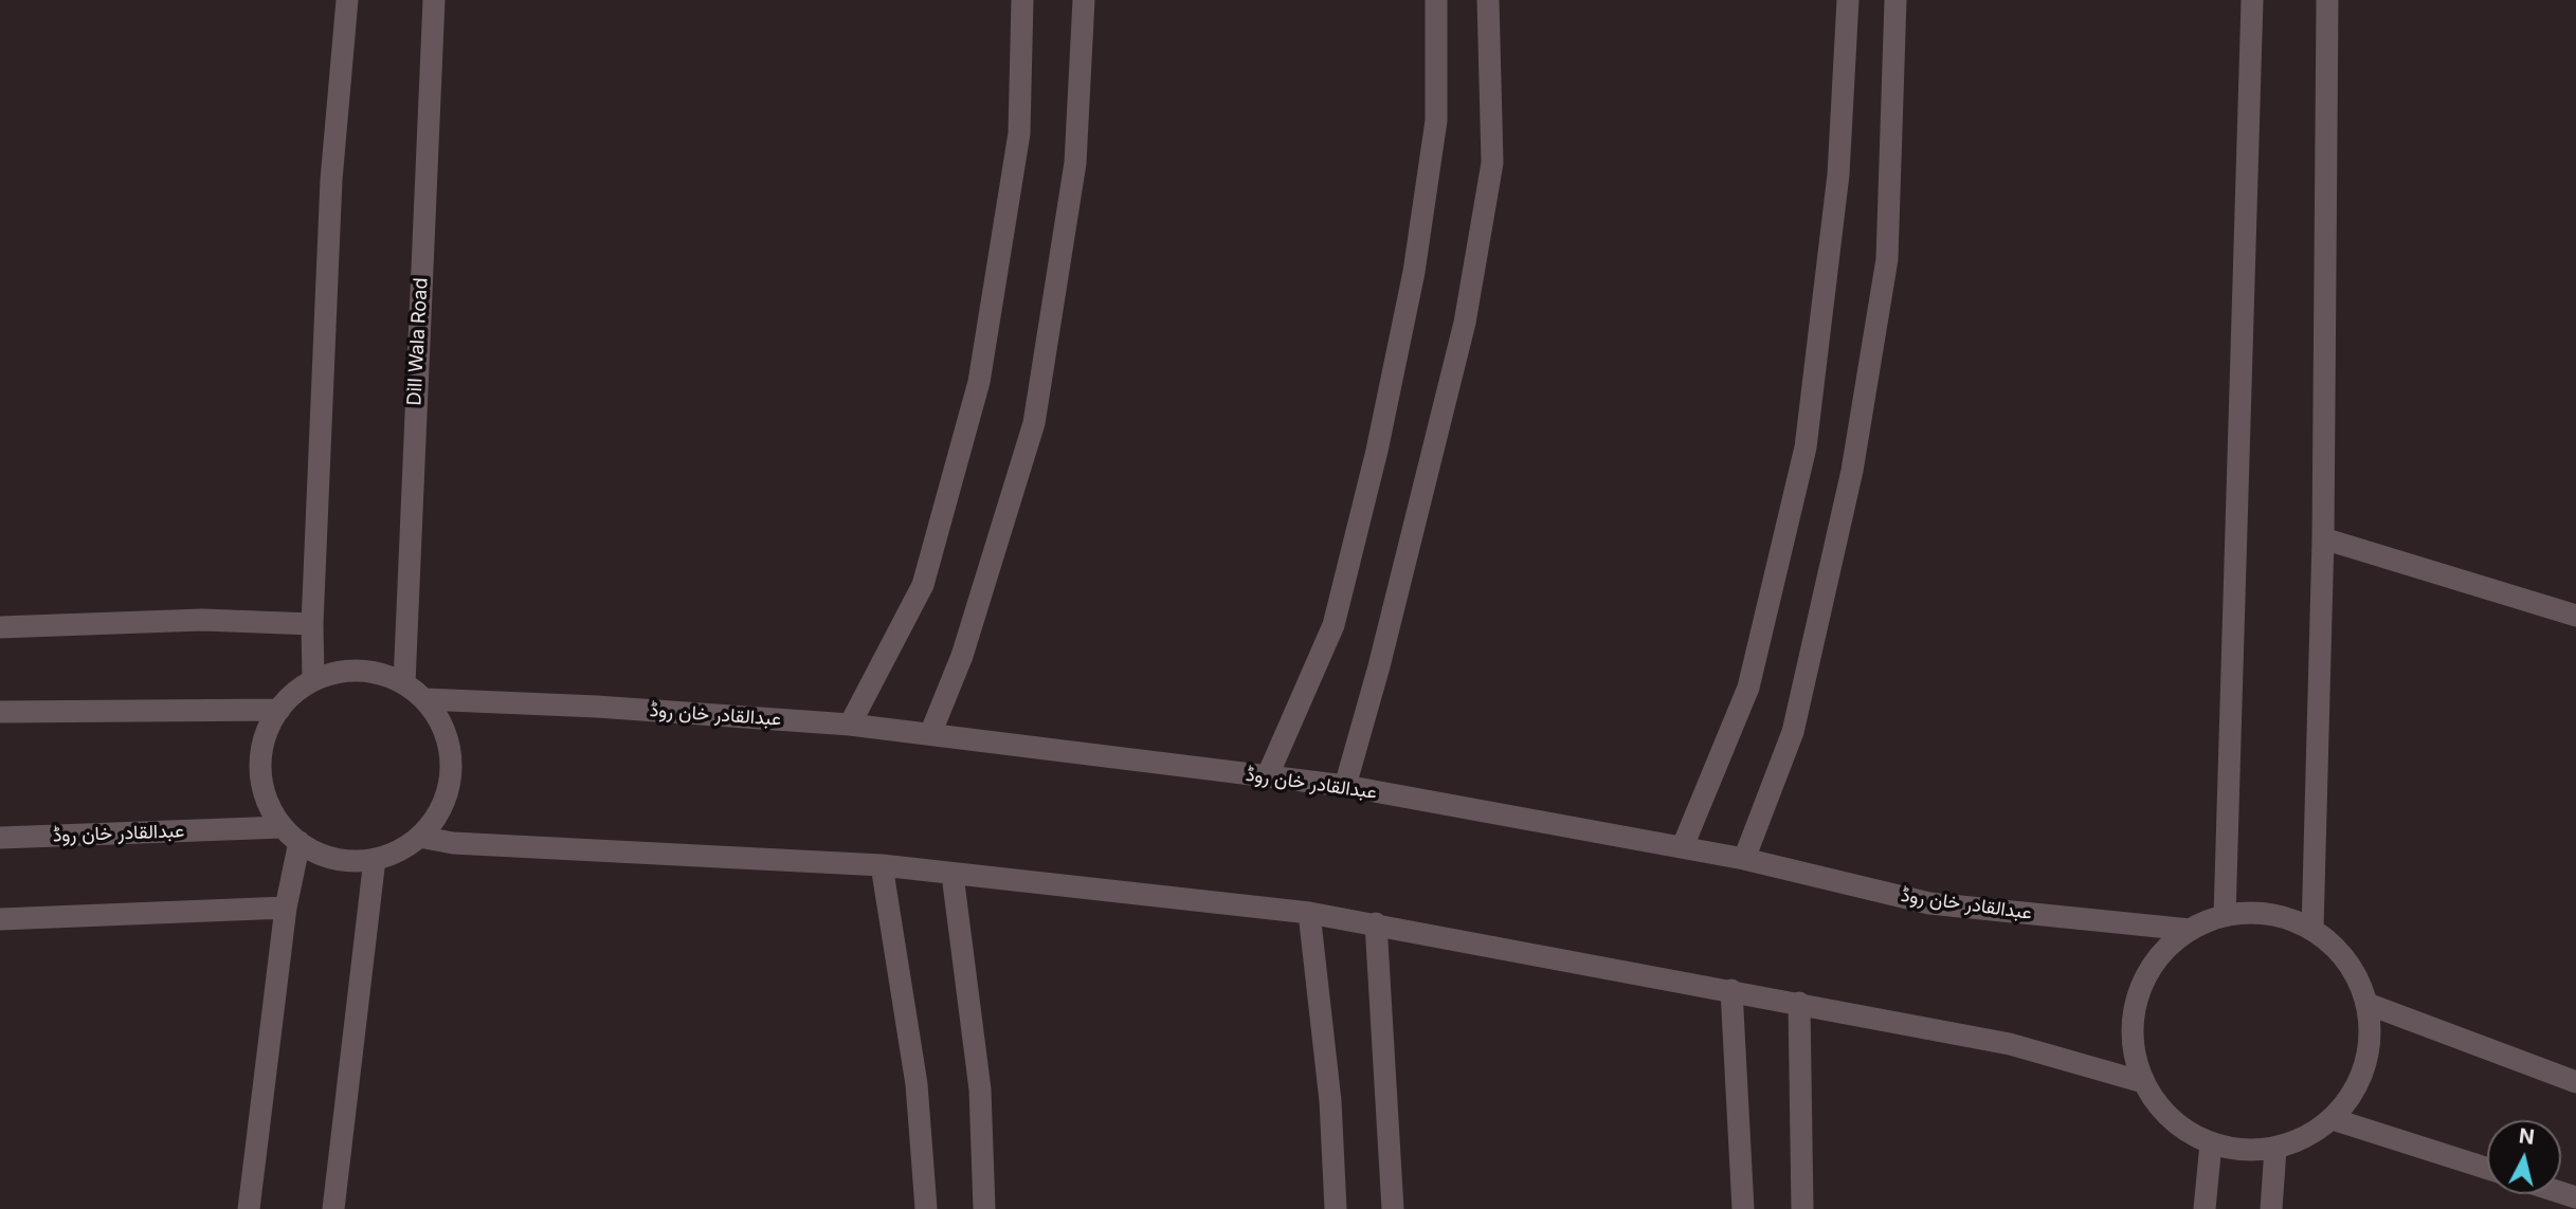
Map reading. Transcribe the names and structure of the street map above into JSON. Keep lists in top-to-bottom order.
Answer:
{
  "streets": {
    "street": ["Dill Wala Road", "عبدالقادر خان روڈ"]
  },
  "crossings": [
    ["Dill Wala Road", "عبدالقادر خان روڈ"]
  ],
  "north": "top"
}
